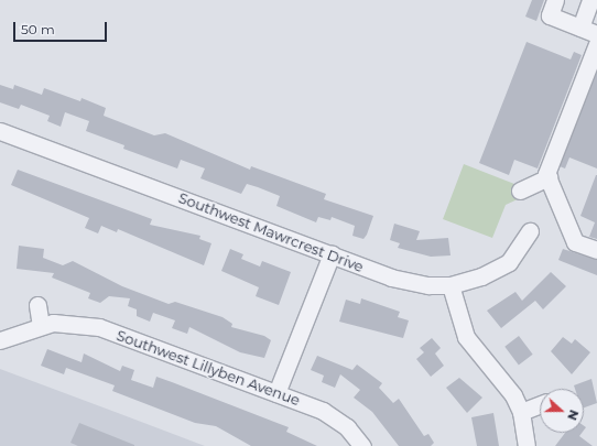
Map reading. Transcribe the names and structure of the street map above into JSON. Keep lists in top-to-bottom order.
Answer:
{
  "streets": {
    "street": ["Southwest Mawrcrest Drive", "Southwest Lillyben Avenue"]
  },
  "scale_bar": "50 m",
  "north": "right"
}
